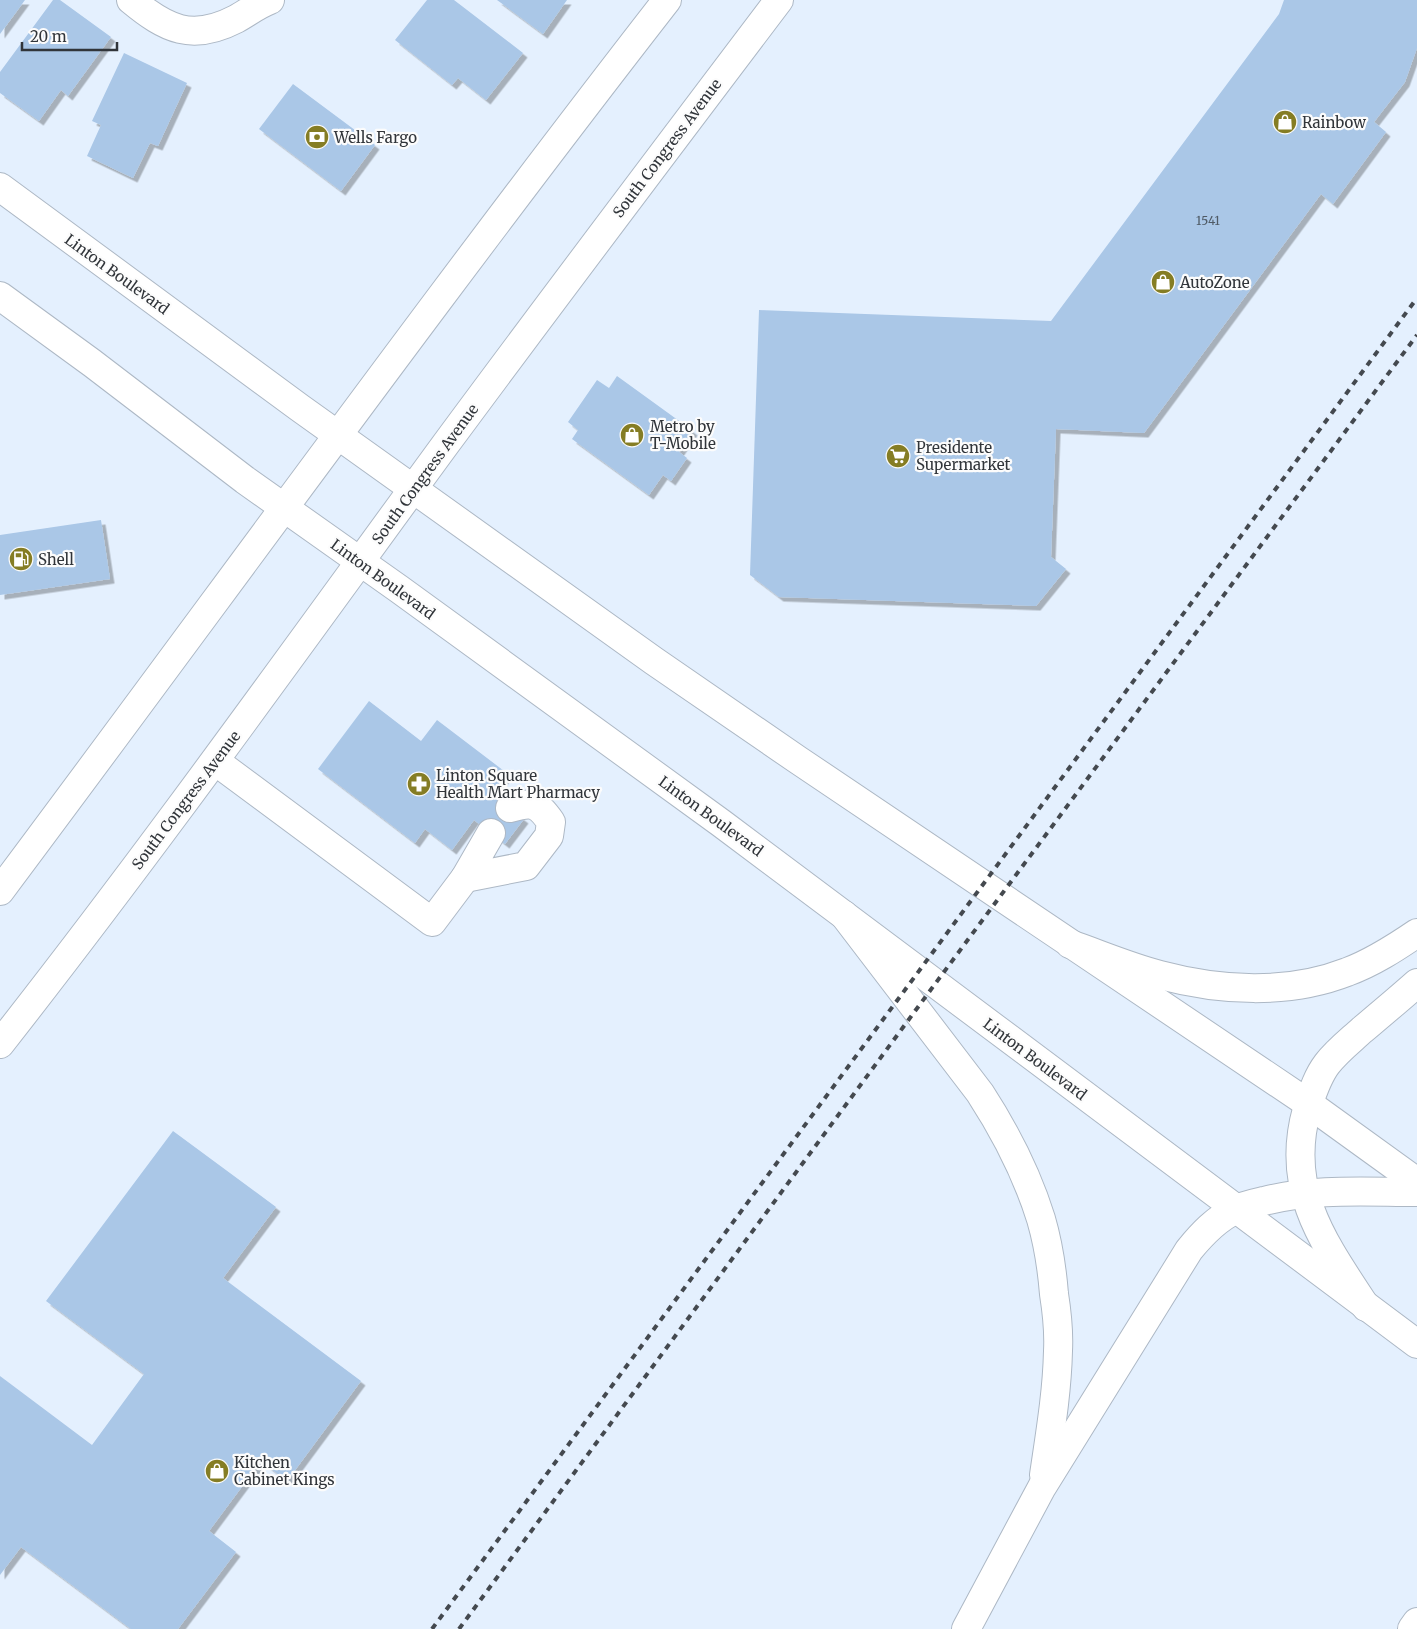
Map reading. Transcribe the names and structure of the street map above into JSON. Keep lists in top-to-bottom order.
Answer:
{
  "streets": {
    "main road": ["South Congress Avenue", "Linton Boulevard"]
  },
  "crossings": [
    ["South Congress Avenue", "Linton Boulevard"]
  ],
  "places": {
    "shop": [
      "Rainbow",
      "AutoZone",
      "Metro by T-Mobile",
      "Kitchen Cabinet Kings"
    ],
    "bank": ["Wells Fargo"],
    "supermarket": ["Presidente Supermarket"],
    "fuel station": ["Shell"],
    "pharmacy": ["Linton Square Health Mart Pharmacy"]
  },
  "house_numbers": ["1541"],
  "scale_bar": "20 m"
}
